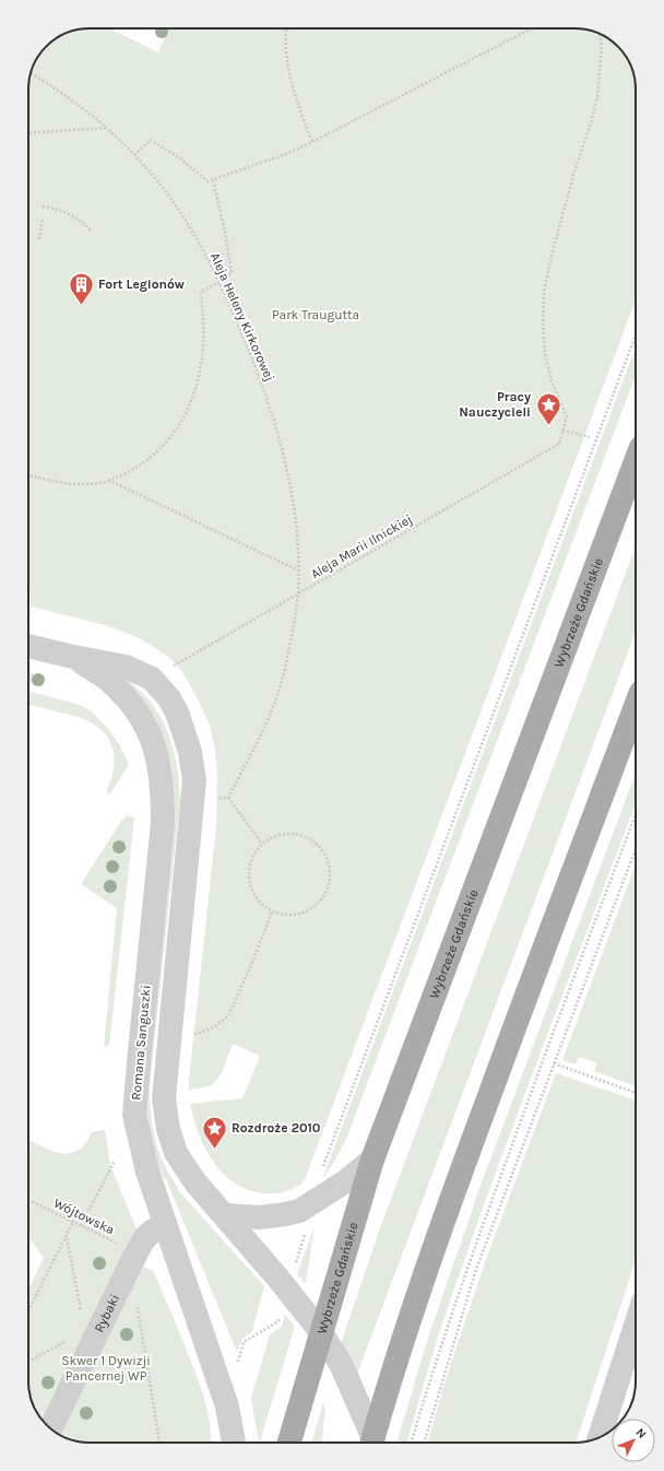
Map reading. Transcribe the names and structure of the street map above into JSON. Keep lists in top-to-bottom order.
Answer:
{
  "streets": {
    "main road": ["Wybrzeże Gdańskie"],
    "street": ["Romana Sanguszki", "Rybaki"],
    "path": ["Aleja Heleny Kirkorowej", "Aleja Marii Ilnickiej", "Wójtowska"]
  },
  "crossings": [
    ["Aleja Heleny Kirkorowej", "Aleja Marii Ilnickiej"],
    ["Wybrzeże Gdańskie", "Romana Sanguszki"],
    ["Romana Sanguszki", "Rybaki"],
    ["Wójtowska", "Rybaki"]
  ],
  "parks": ["Park Traugutta", "Skwer 1 Dywizji Pancernej WP"],
  "places": {
    "building": ["Fort Legionów"],
    "place": ["Pracy Nauczycieli", "Rozdroże 2010"]
  },
  "north": "top right"
}
